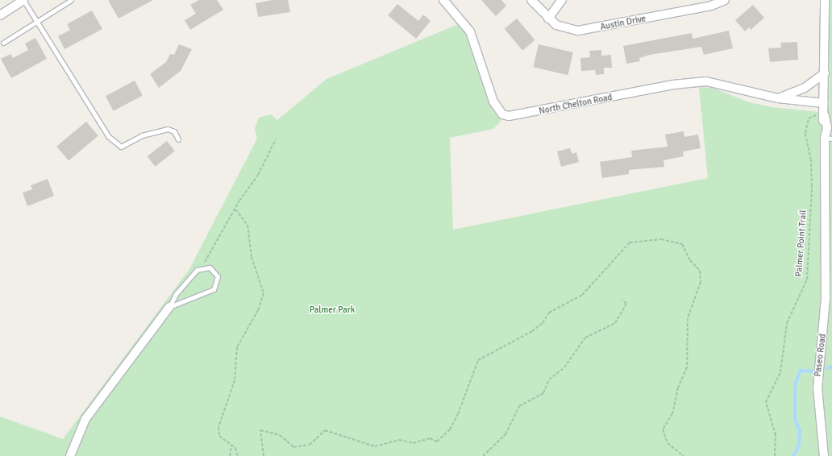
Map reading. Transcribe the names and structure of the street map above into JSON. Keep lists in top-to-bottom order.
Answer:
{
  "streets": {
    "street": ["Austin Drive", "North Chelton Road", "Paseo Road"],
    "path": ["Palmer Point Trail"]
  },
  "crossings": [
    ["North Chelton Road", "Paseo Road"],
    ["Palmer Point Trail", "Paseo Road"]
  ],
  "parks": ["Palmer Park"]
}
